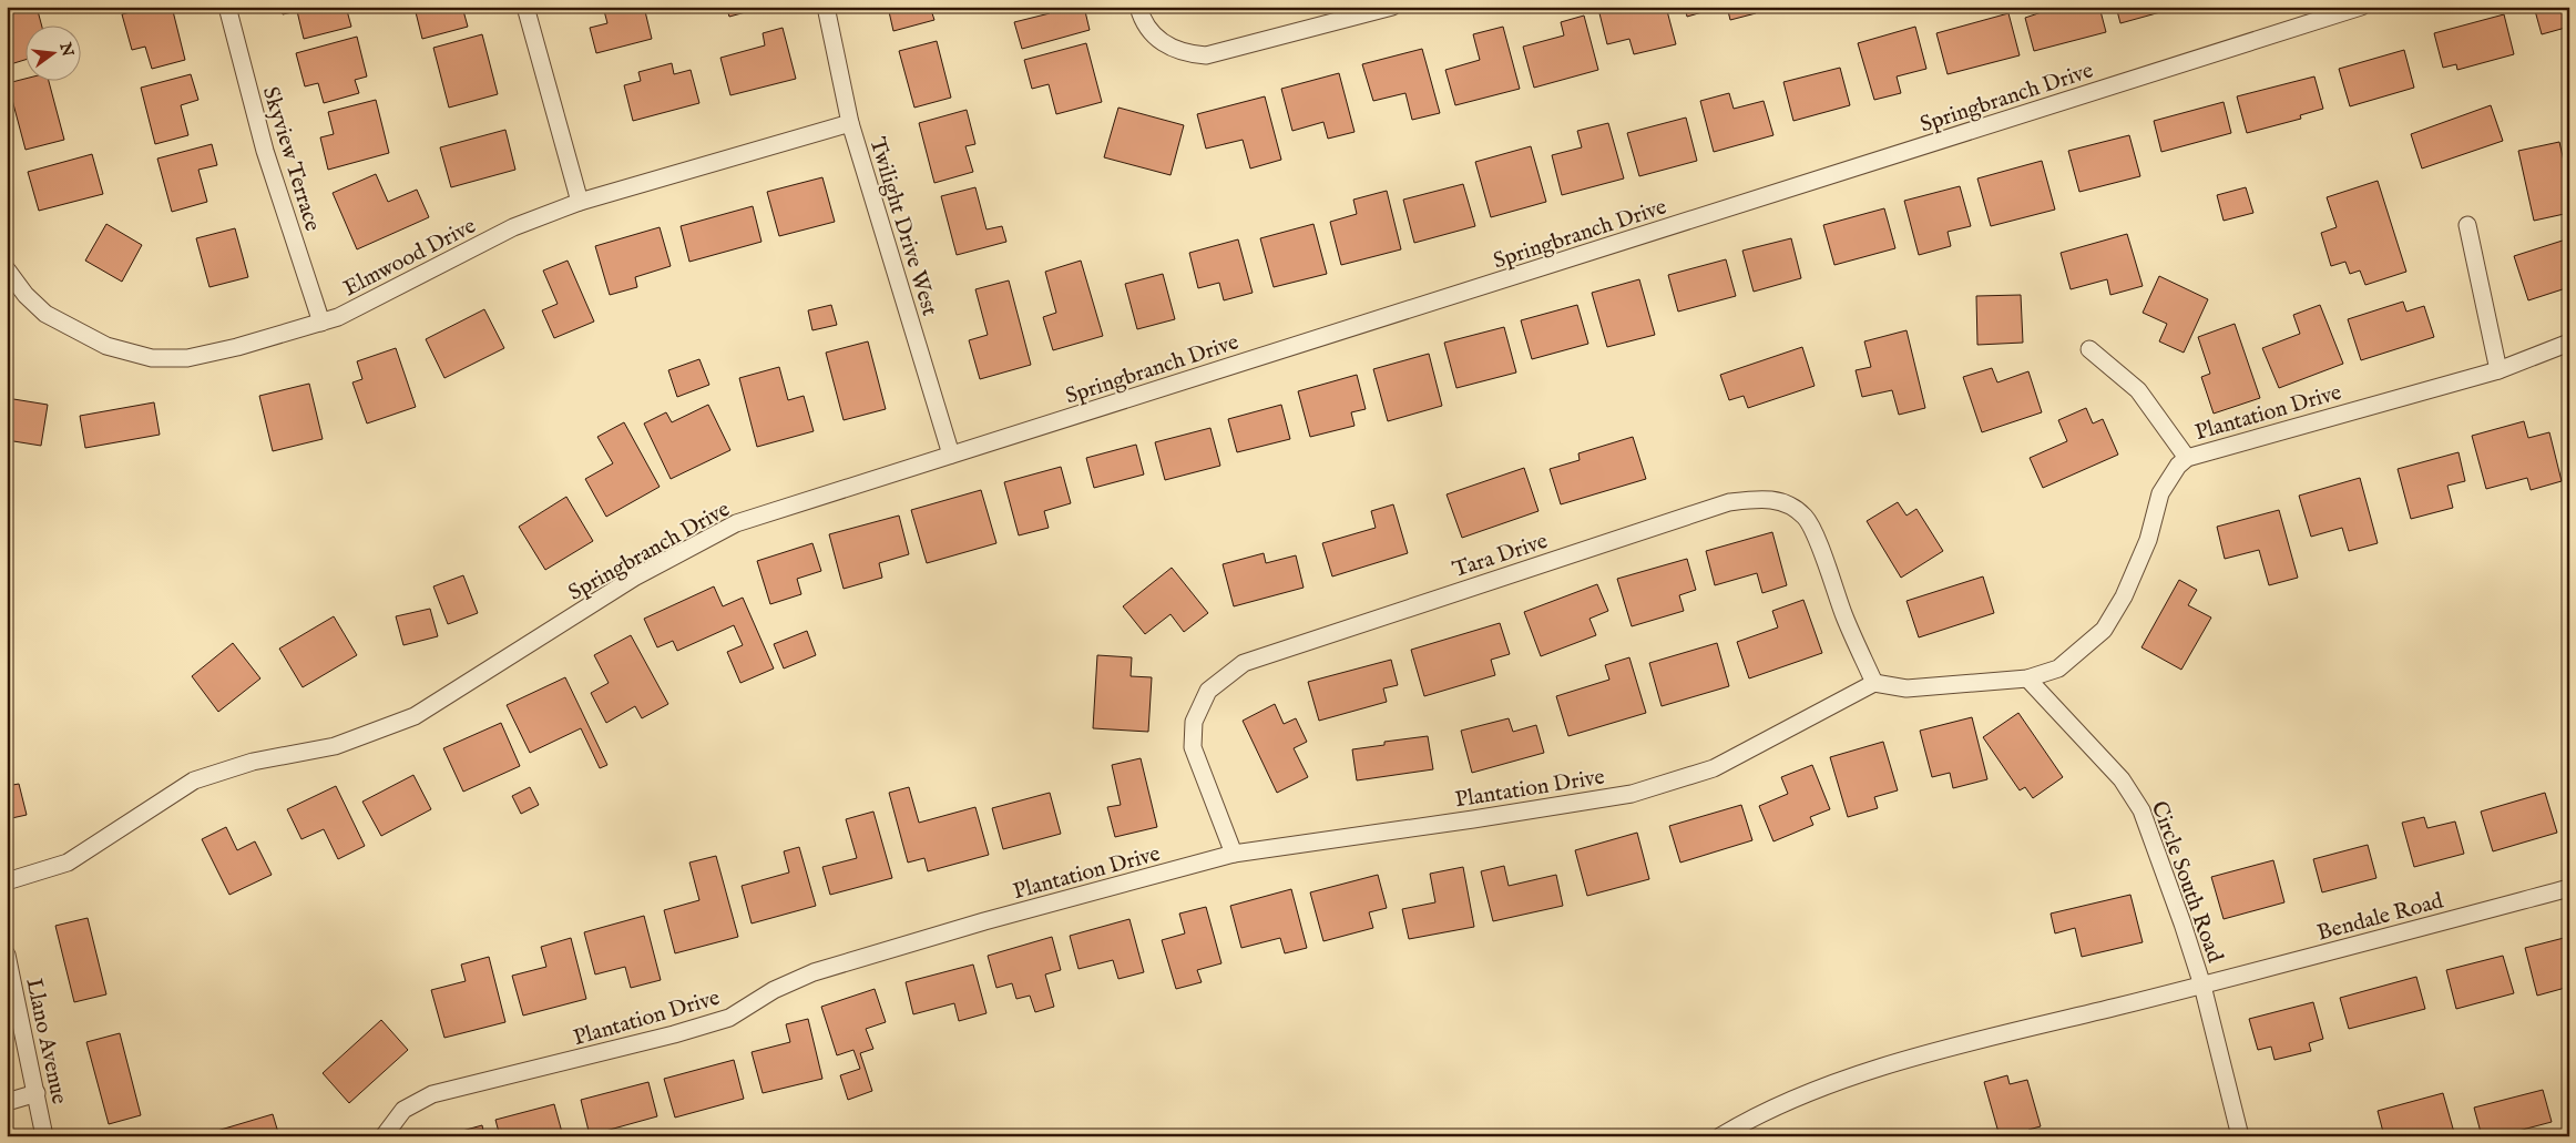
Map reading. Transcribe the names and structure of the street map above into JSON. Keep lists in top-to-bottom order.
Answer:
{
  "streets": {
    "street": [
      "Springbranch Drive",
      "Skyview Terrace",
      "Twilight Drive West",
      "Elmwood Drive",
      "Plantation Drive",
      "Tara Drive",
      "Circle South Road",
      "Bendale Road",
      "Llano Avenue"
    ]
  },
  "crossings": [
    ["Springbranch Drive", "Twilight Drive West"],
    ["Skyview Terrace", "Elmwood Drive"],
    ["Twilight Drive West", "Elmwood Drive"],
    ["Plantation Drive", "Tara Drive"],
    ["Plantation Drive", "Circle South Road"],
    ["Circle South Road", "Bendale Road"]
  ],
  "north": "right"
}
